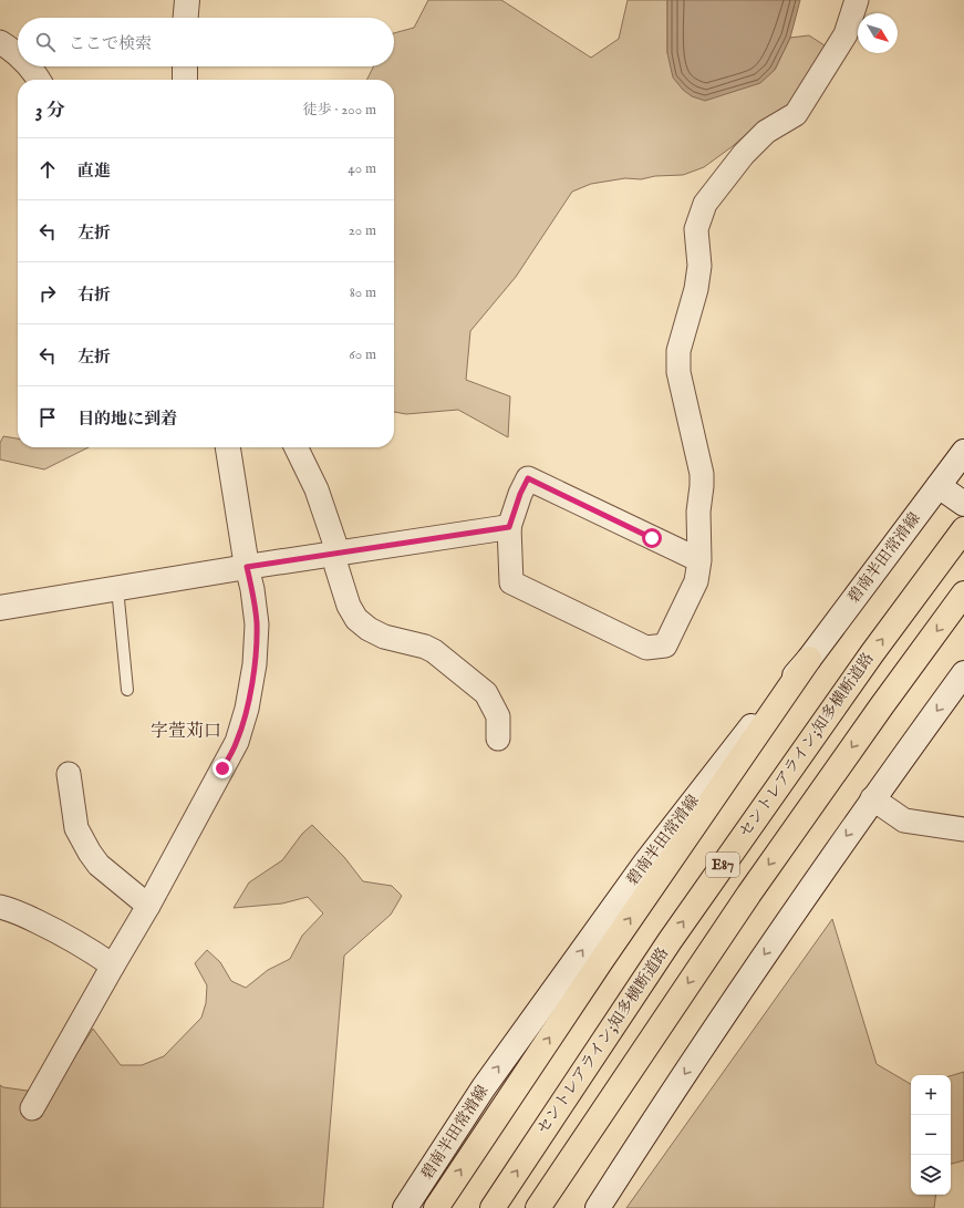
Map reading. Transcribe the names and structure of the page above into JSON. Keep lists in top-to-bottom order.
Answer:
{
  "streets": {
    "highway": ["セントレアライン;知多横断道路", "E87"],
    "main road": ["碧南半田常滑線"]
  },
  "districts": ["字萱苅口"],
  "north": "bottom right",
  "page": {
    "search": "ここで検索",
    "heading": ["3 分", "徒歩 · 200 m"],
    "list": [
      ["直進", "40 m"],
      ["左折", "20 m"],
      ["右折", "80 m"],
      ["左折", "60 m"],
      "目的地に到着"
    ],
    "map_buttons": ["+", "−"]
  }
}
